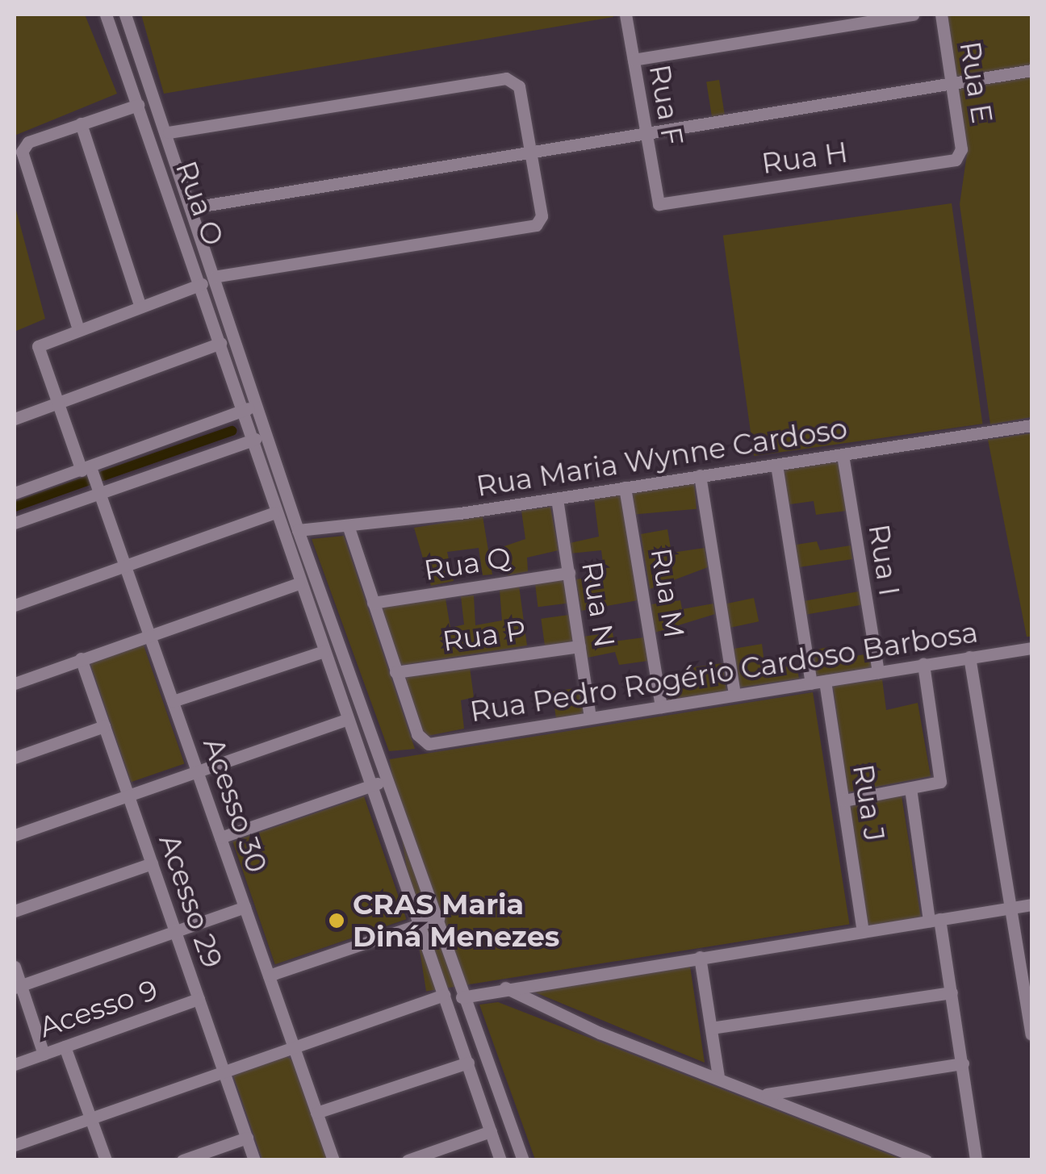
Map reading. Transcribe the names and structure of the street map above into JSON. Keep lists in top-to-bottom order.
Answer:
{
  "streets": {
    "street": [
      "Rua E",
      "Rua F",
      "Rua H",
      "Rua O",
      "Rua Maria Wynne Cardoso",
      "Rua I",
      "Rua Q",
      "Rua M",
      "Rua N",
      "Rua P",
      "Rua Pedro Rogério Cardoso Barbosa",
      "Rua J",
      "Acesso 30",
      "Acesso 29",
      "Acesso 9"
    ]
  },
  "crossings": [
    ["Rua E", "Rua H"],
    ["Rua F", "Rua H"],
    ["Rua O", "Rua Maria Wynne Cardoso"],
    ["Rua Maria Wynne Cardoso", "Rua I"],
    ["Rua Maria Wynne Cardoso", "Rua M"],
    ["Rua Maria Wynne Cardoso", "Rua N"],
    ["Rua I", "Rua Pedro Rogério Cardoso Barbosa"],
    ["Rua Q", "Rua N"],
    ["Rua M", "Rua Pedro Rogério Cardoso Barbosa"],
    ["Rua N", "Rua P"],
    ["Rua N", "Rua Pedro Rogério Cardoso Barbosa"],
    ["Rua P", "Rua Pedro Rogério Cardoso Barbosa"],
    ["Rua Pedro Rogério Cardoso Barbosa", "Rua J"],
    ["Acesso 29", "Acesso 9"]
  ],
  "places": ["CRAS Maria Diná Menezes"]
}
